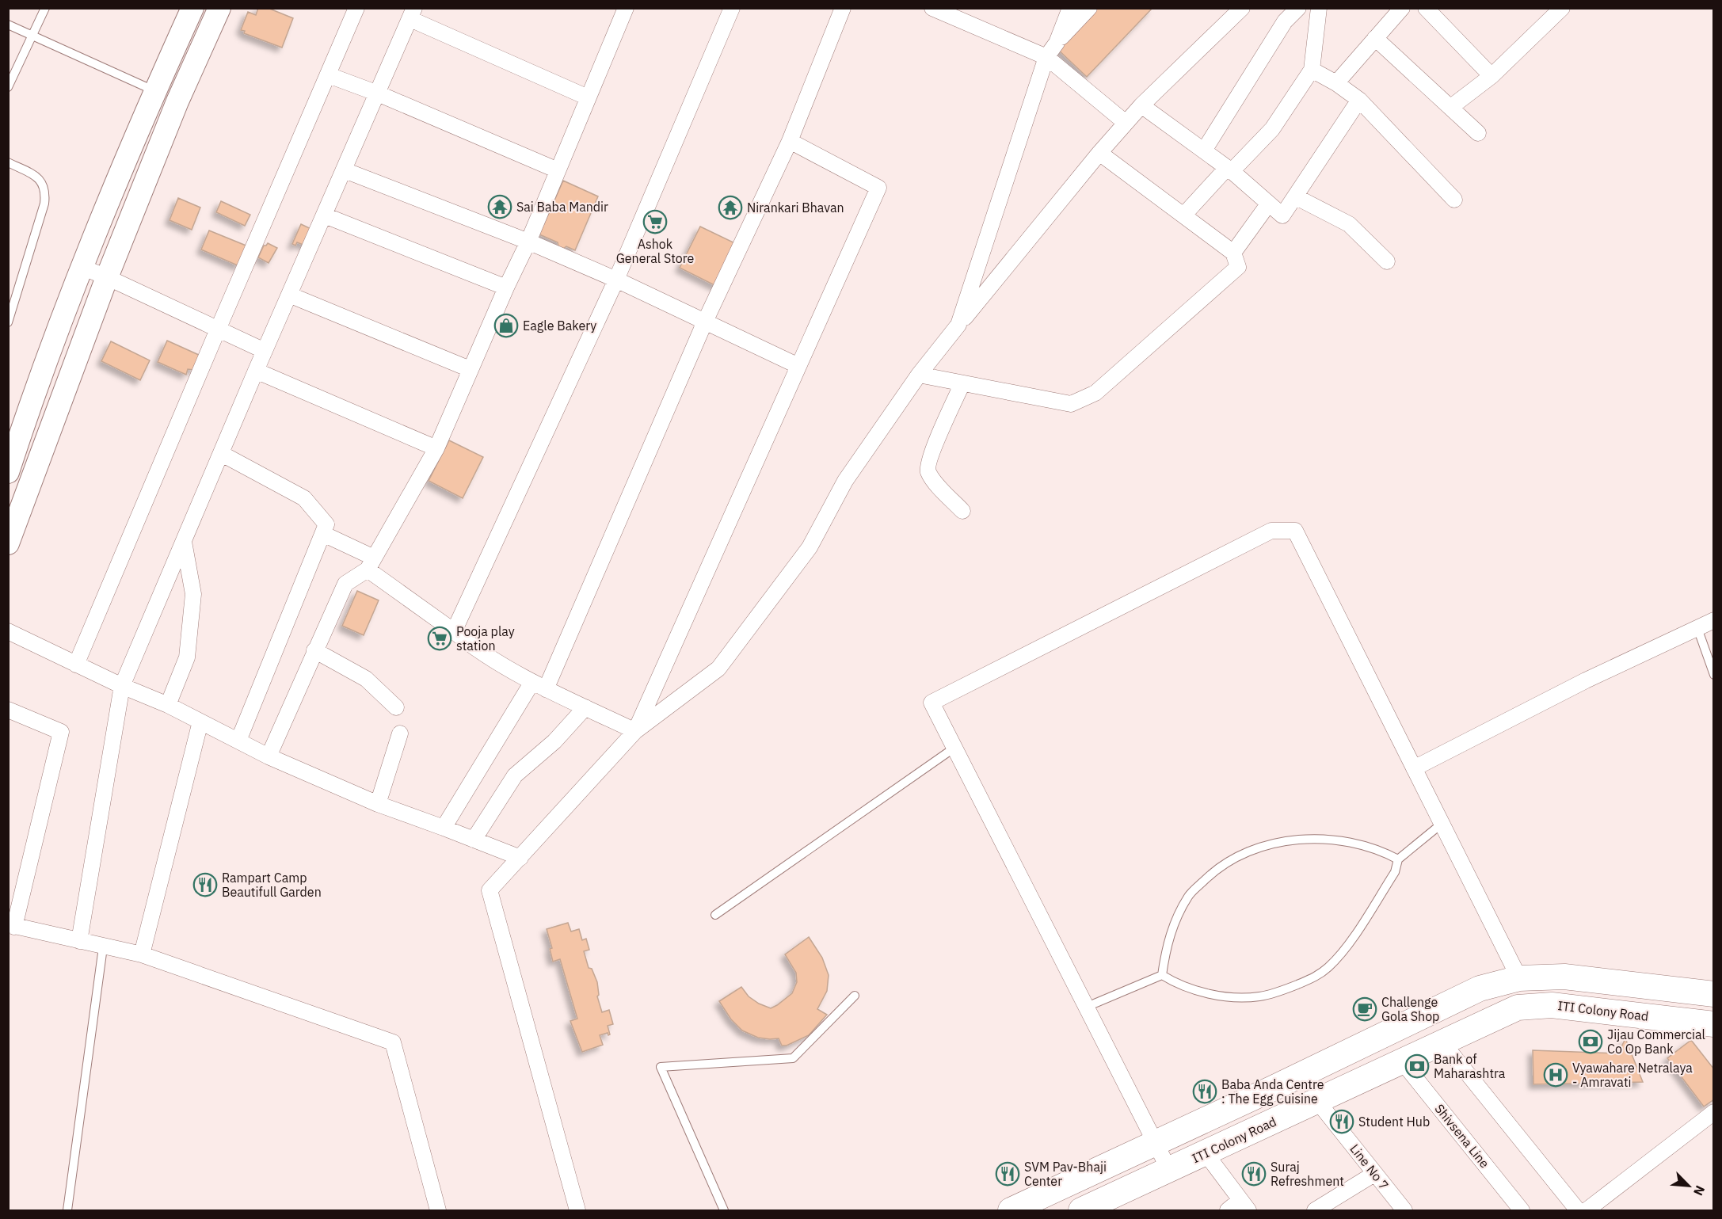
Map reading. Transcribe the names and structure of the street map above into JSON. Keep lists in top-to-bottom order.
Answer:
{
  "streets": {
    "main road": ["ITI Colony Road"],
    "street": ["Shivsena Line", "Line No 7"]
  },
  "crossings": [
    ["ITI Colony Road", "Shivsena Line"],
    ["ITI Colony Road", "Line No 7"]
  ],
  "places": {
    "temple": ["Sai Baba Mandir", "Nirankari Bhavan"],
    "supermarket": ["Ashok General Store", "Pooja play station"],
    "shop": ["Eagle Bakery"],
    "restaurant": [
      "Rampart Camp Beautifull Garden",
      "Baba Anda Centre : The Egg Cuisine",
      "Student Hub",
      "SVM Pav-Bhaji Center",
      "Suraj Refreshment"
    ],
    "cafe": ["Challenge Gola Shop"],
    "bank": ["Jijau Commercial Co Op Bank", "Bank of Maharashtra"],
    "hospital": ["Vyawahare Netralaya - Amravati"]
  },
  "north": "bottom right"
}
